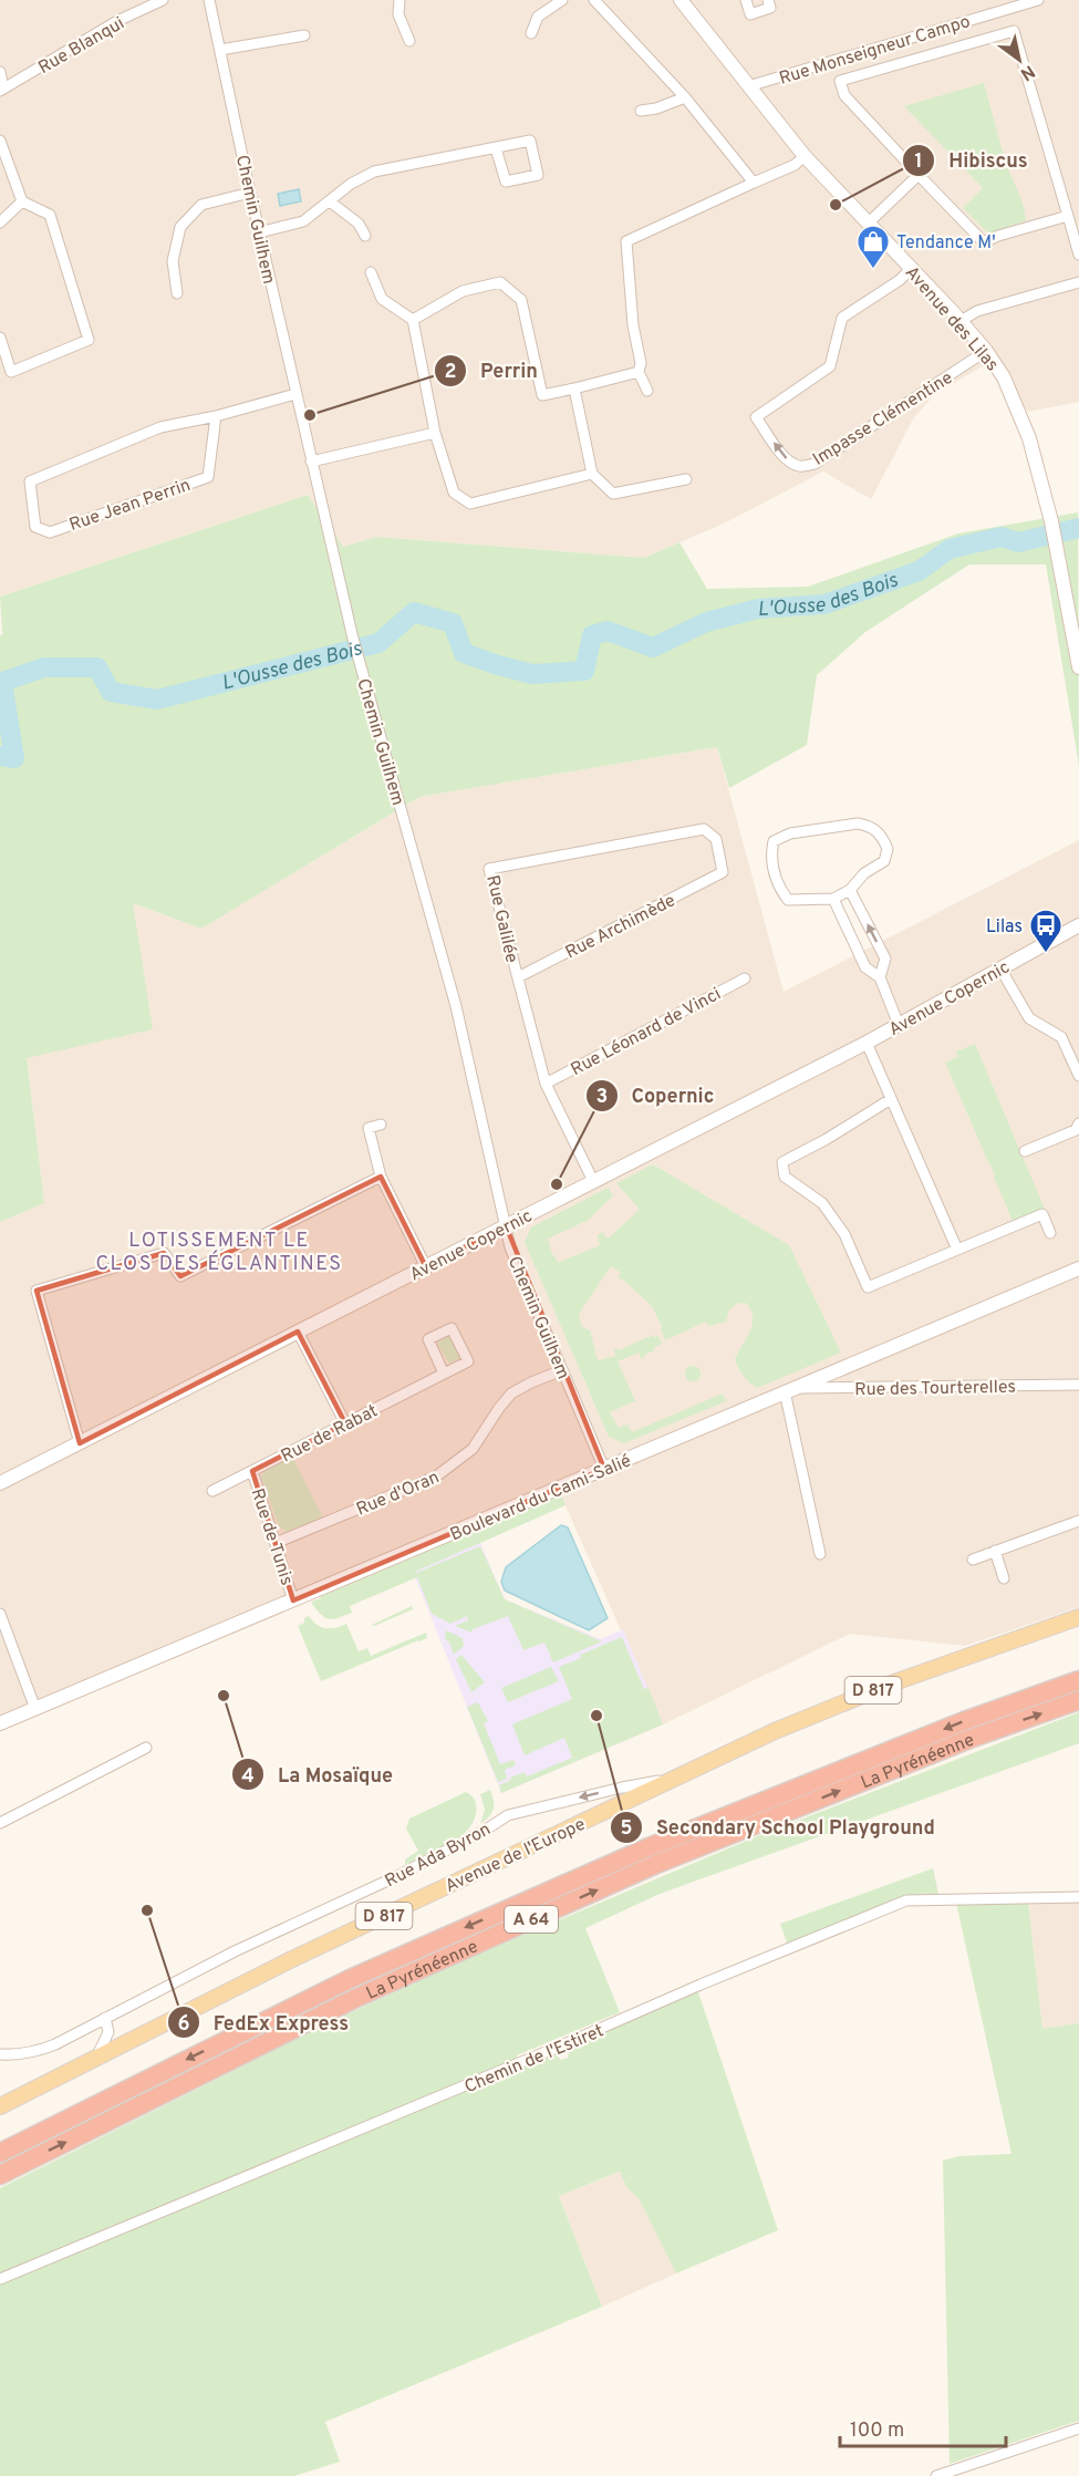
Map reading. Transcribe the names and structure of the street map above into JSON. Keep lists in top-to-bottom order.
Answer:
{
  "streets": {
    "highway": ["La Pyrénéenne", "A 64"],
    "main road": ["D 817", "Avenue de l'Europe"],
    "street": [
      "Rue Blanqui",
      "Rue Monseigneur Campo",
      "Chemin Guilhem",
      "Avenue des Lilas",
      "Impasse Clémentine",
      "Rue Jean Perrin",
      "Rue Galilée",
      "Rue Archimède",
      "Avenue Copernic",
      "Rue Léonard de Vinci",
      "Rue des Tourterelles",
      "Rue de Rabat",
      "Rue d'Oran",
      "Boulevard du Cami-Salié",
      "Rue de Tunis",
      "Rue Ada Byron",
      "Chemin de l'Estiret"
    ]
  },
  "crossings": [
    ["Rue Monseigneur Campo", "Avenue des Lilas"],
    ["Chemin Guilhem", "Rue Jean Perrin"],
    ["Chemin Guilhem", "Avenue Copernic"],
    ["Chemin Guilhem", "Rue d'Oran"],
    ["Chemin Guilhem", "Boulevard du Cami-Salié"],
    ["Avenue des Lilas", "Impasse Clémentine"],
    ["Rue Galilée", "Rue Archimède"],
    ["Rue Galilée", "Avenue Copernic"],
    ["Rue Galilée", "Rue Léonard de Vinci"],
    ["Rue des Tourterelles", "Boulevard du Cami-Salié"],
    ["Rue de Rabat", "Rue de Tunis"],
    ["Rue d'Oran", "Rue de Tunis"],
    ["Boulevard du Cami-Salié", "Rue de Tunis"],
    ["Rue Ada Byron", "Avenue de l'Europe"]
  ],
  "one_way": ["Rue Ada Byron"],
  "districts": ["LOTISSEMENT LE CLOS DES ÉGLANTINES"],
  "water": ["L'Ousse des Bois"],
  "places": {
    "other": [
      "Hibiscus",
      "Perrin",
      "Copernic",
      "La Mosaïque",
      "Secondary School Playground",
      "FedEx Express"
    ],
    "shop": ["Tendance M'"],
    "bus stop": ["Lilas"]
  },
  "scale_bar": "100 m",
  "north": "bottom right"
}
